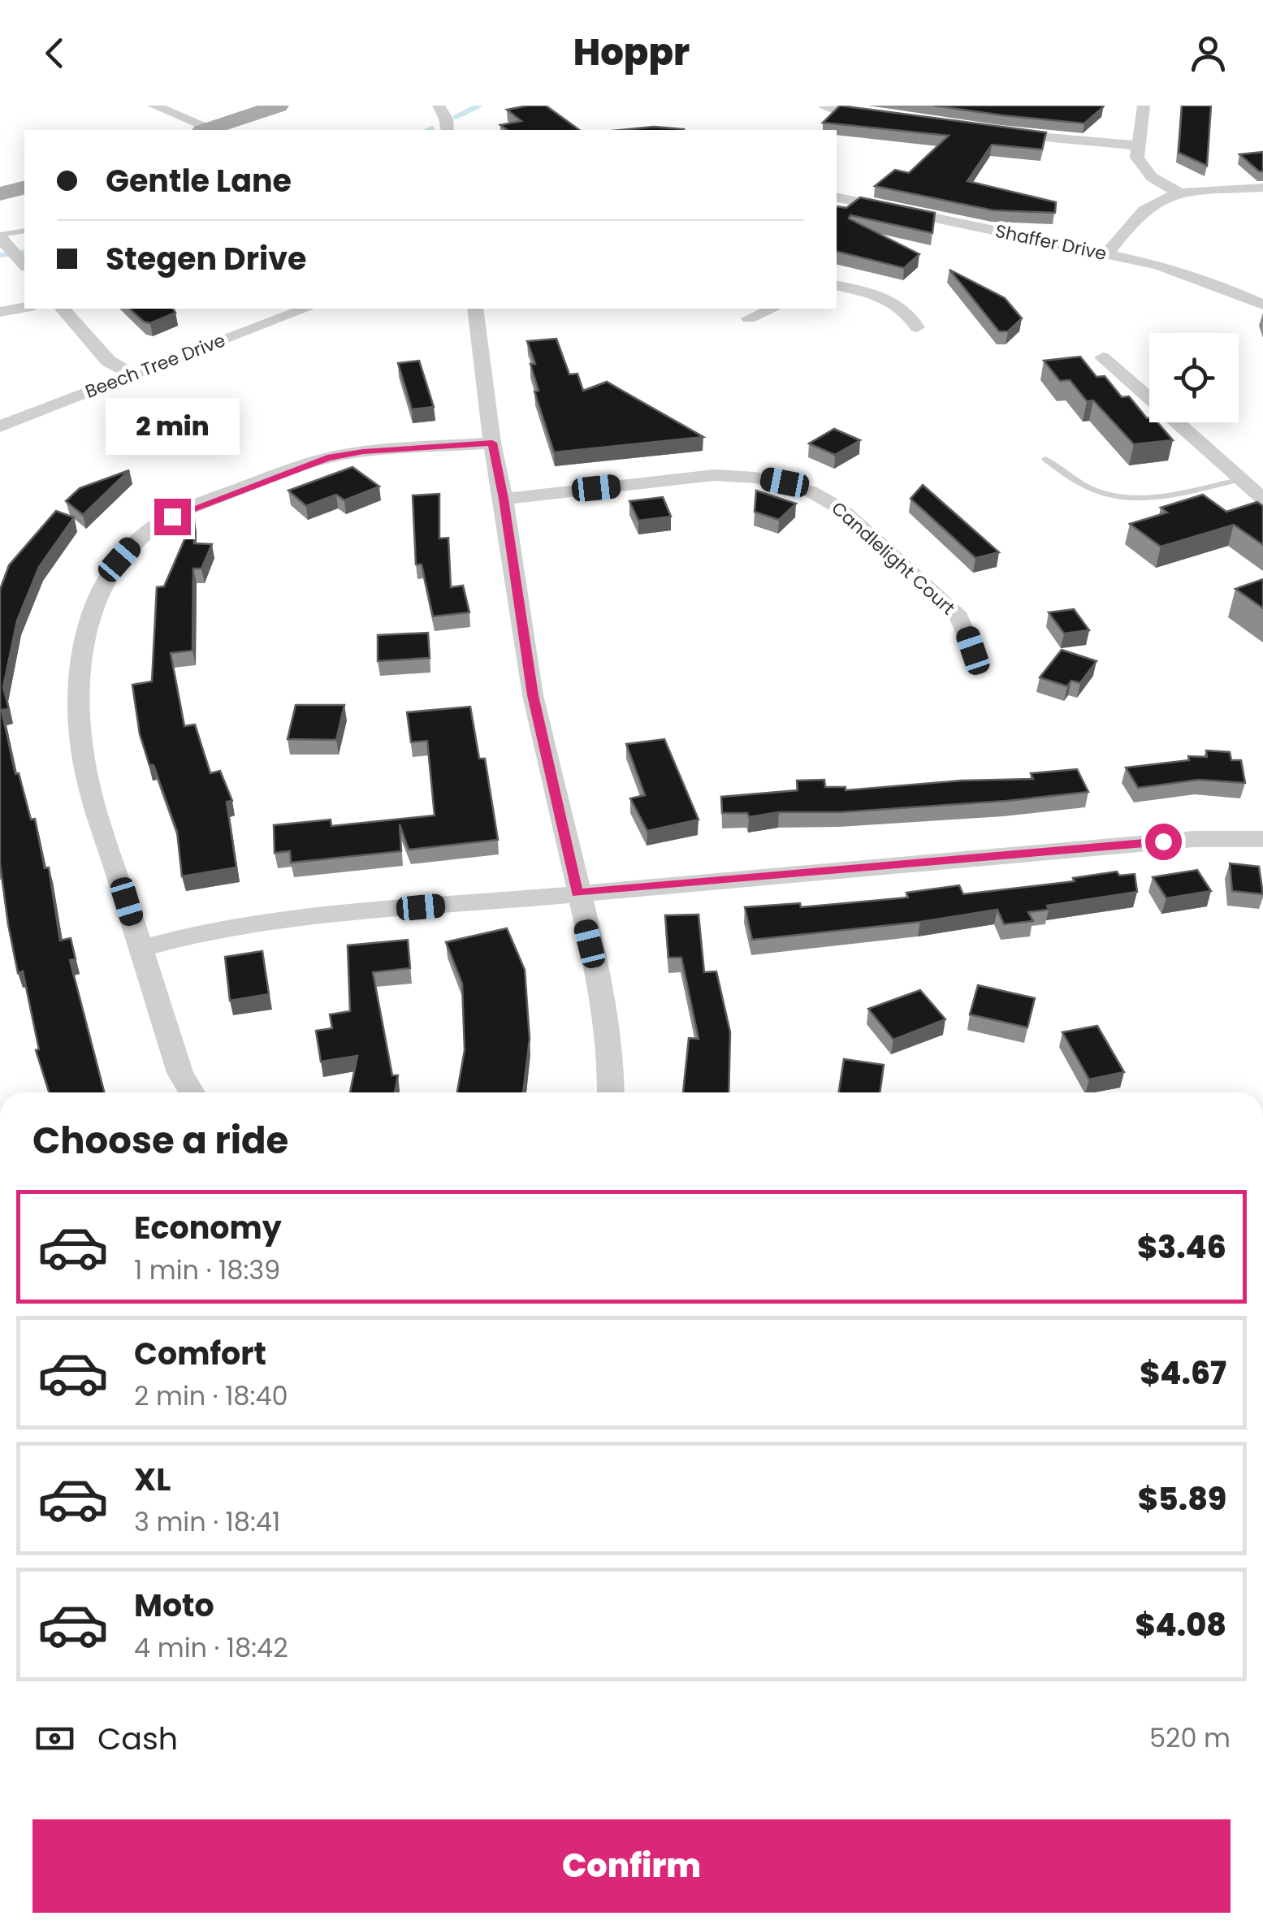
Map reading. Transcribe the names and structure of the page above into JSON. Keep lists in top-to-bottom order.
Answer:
{
  "streets": {
    "street": ["Shaffer Drive", "Beech Tree Drive", "Candlelight Court"]
  },
  "page": {
    "header": "Hoppr",
    "banner": ["Gentle Lane", "Stegen Drive"],
    "bubble": "2 min",
    "heading": "Choose a ride",
    "list": [
      {
        "name": "Economy",
        "note": "1 min · 18:39",
        "value": "$3.46"
      },
      {
        "name": "Comfort",
        "note": "2 min · 18:40",
        "value": "$4.67"
      },
      {
        "name": "XL",
        "note": "3 min · 18:41",
        "value": "$5.89"
      },
      {
        "name": "Moto",
        "note": "4 min · 18:42",
        "value": "$4.08"
      }
    ],
    "pay": ["Cash", "520 m"],
    "buttons": "Confirm"
  }
}
